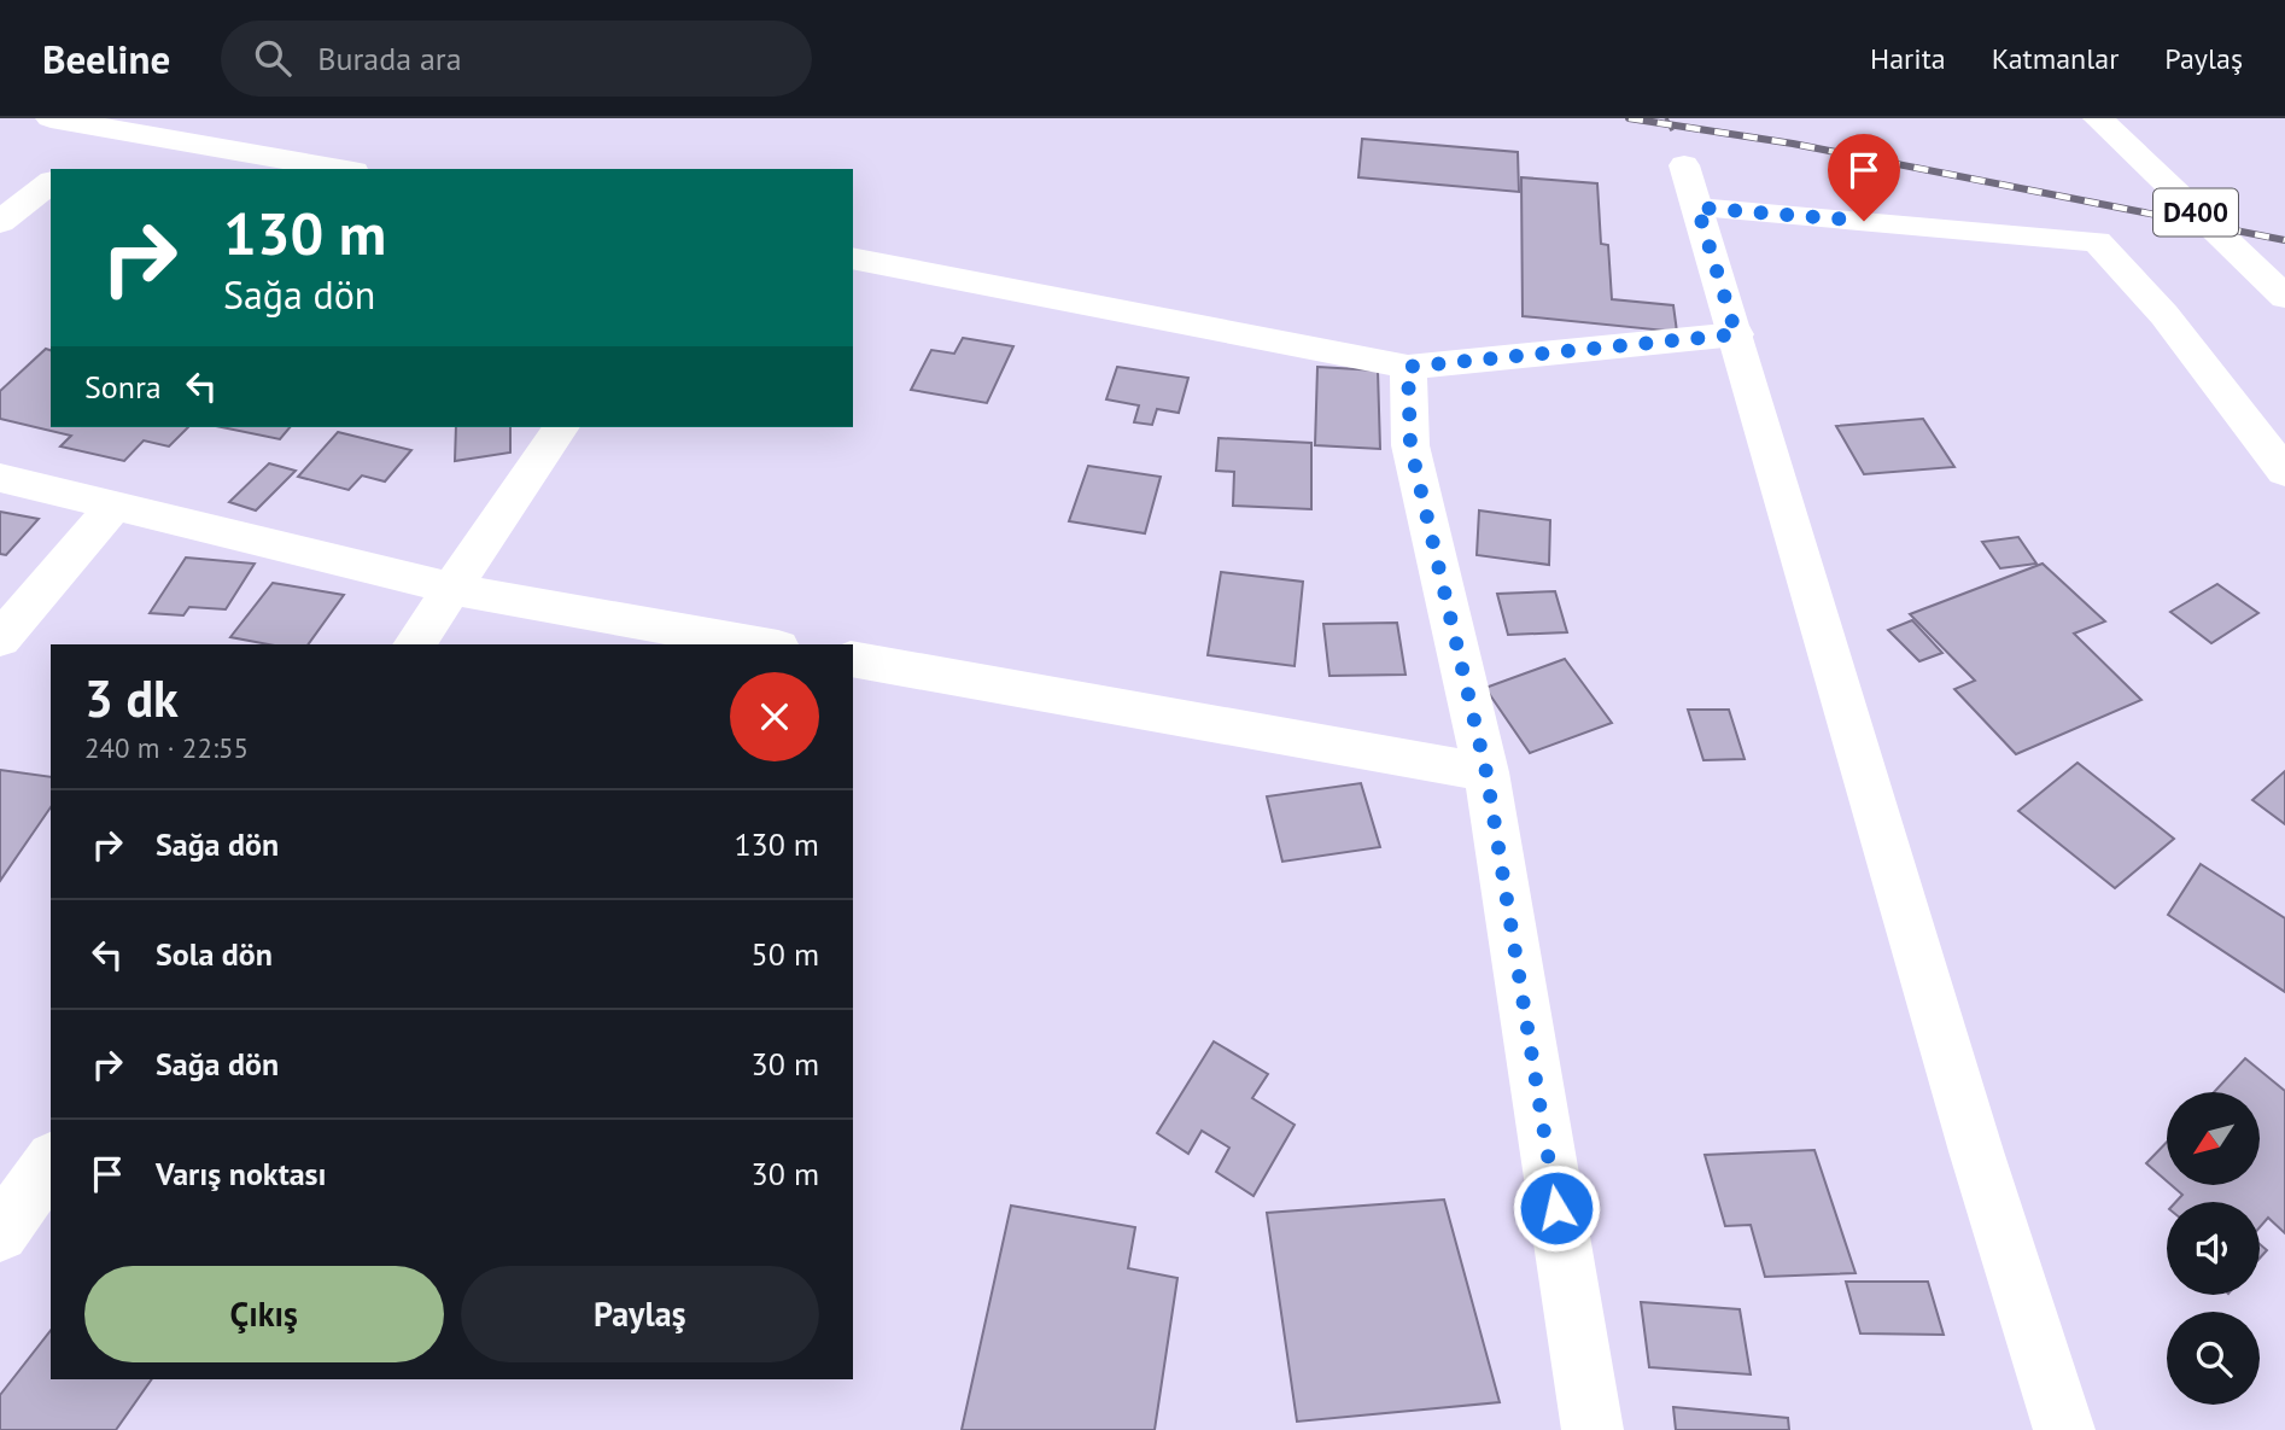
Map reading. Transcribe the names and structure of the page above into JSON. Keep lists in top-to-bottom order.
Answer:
{
  "streets": {
    "street": ["D400"]
  },
  "north": "bottom left",
  "page": {
    "header": "Beeline",
    "search": "Burada ara",
    "nav": ["Harita", "Katmanlar", "Paylaş"],
    "turn": ["130 m", "Sağa dön"],
    "then": "Sonra",
    "heading": ["3 dk", "240 m · 22:55"],
    "list": [
      {
        "name": "Sağa dön",
        "value": "130 m"
      },
      {
        "name": "Sola dön",
        "value": "50 m"
      },
      {
        "name": "Sağa dön",
        "value": "30 m"
      },
      {
        "name": "Varış noktası",
        "value": "30 m"
      }
    ],
    "buttons": ["Çıkış", "Paylaş"]
  }
}
